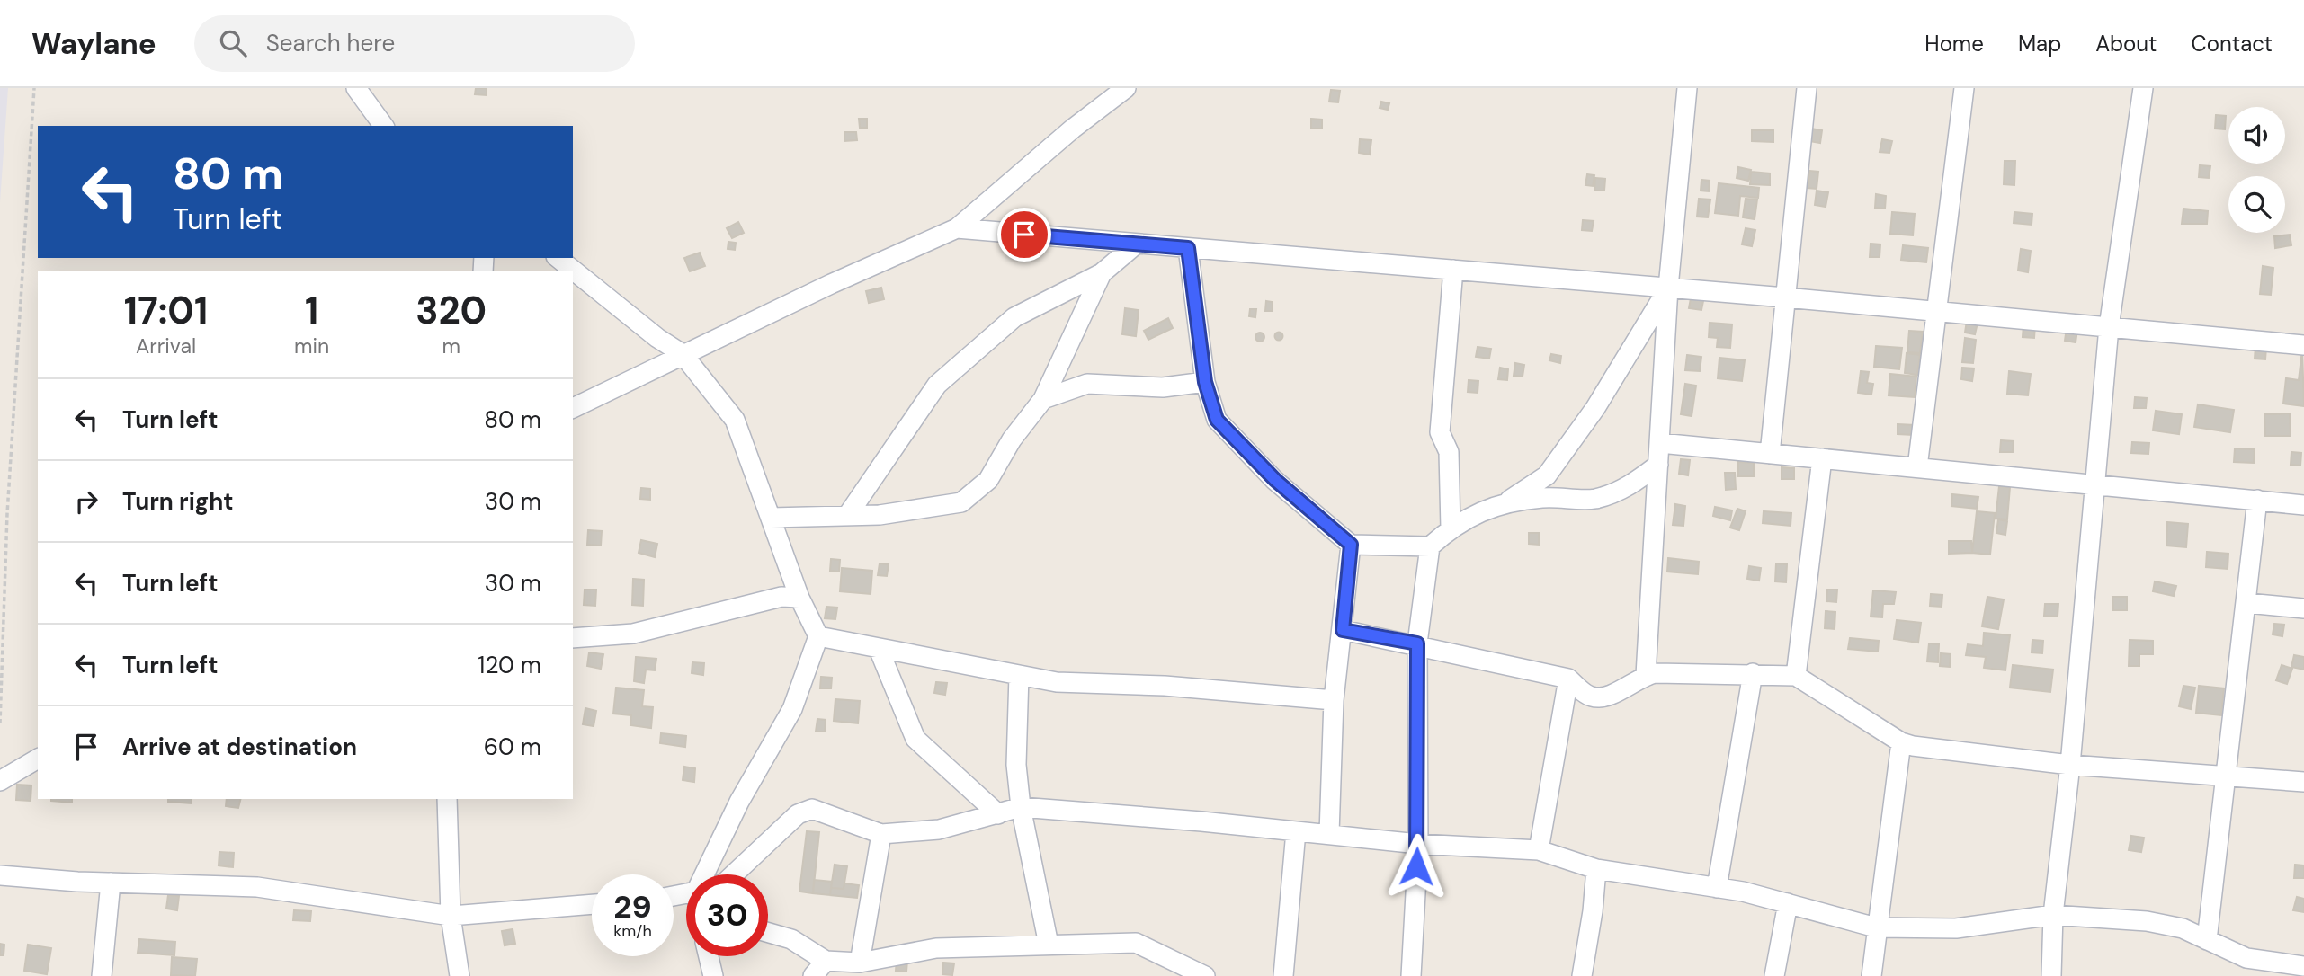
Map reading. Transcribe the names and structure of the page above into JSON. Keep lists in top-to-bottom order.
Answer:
{
  "page": {
    "header": "Waylane",
    "search": "Search here",
    "nav": [
      "Home",
      "Map",
      "About",
      "Contact"
    ],
    "turn": ["80 m", "Turn left"],
    "eta": [
      "17:01",
      "Arrival",
      "1",
      "min",
      "320",
      "m"
    ],
    "list": [
      {
        "name": "Turn left",
        "value": "80 m"
      },
      {
        "name": "Turn right",
        "value": "30 m"
      },
      {
        "name": "Turn left",
        "value": "30 m"
      },
      {
        "name": "Turn left",
        "value": "120 m"
      },
      {
        "name": "Arrive at destination",
        "value": "60 m"
      }
    ],
    "speed": "29 km/h",
    "limit": "30"
  }
}
